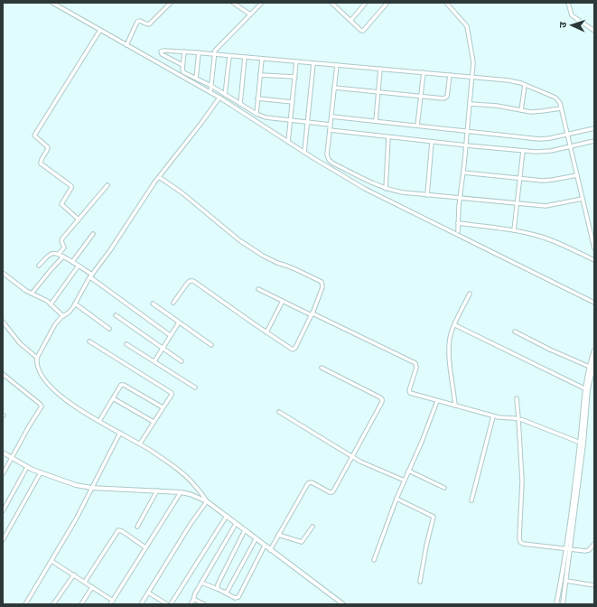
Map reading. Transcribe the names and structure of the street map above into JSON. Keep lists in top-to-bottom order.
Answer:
{
  "north": "left"
}
